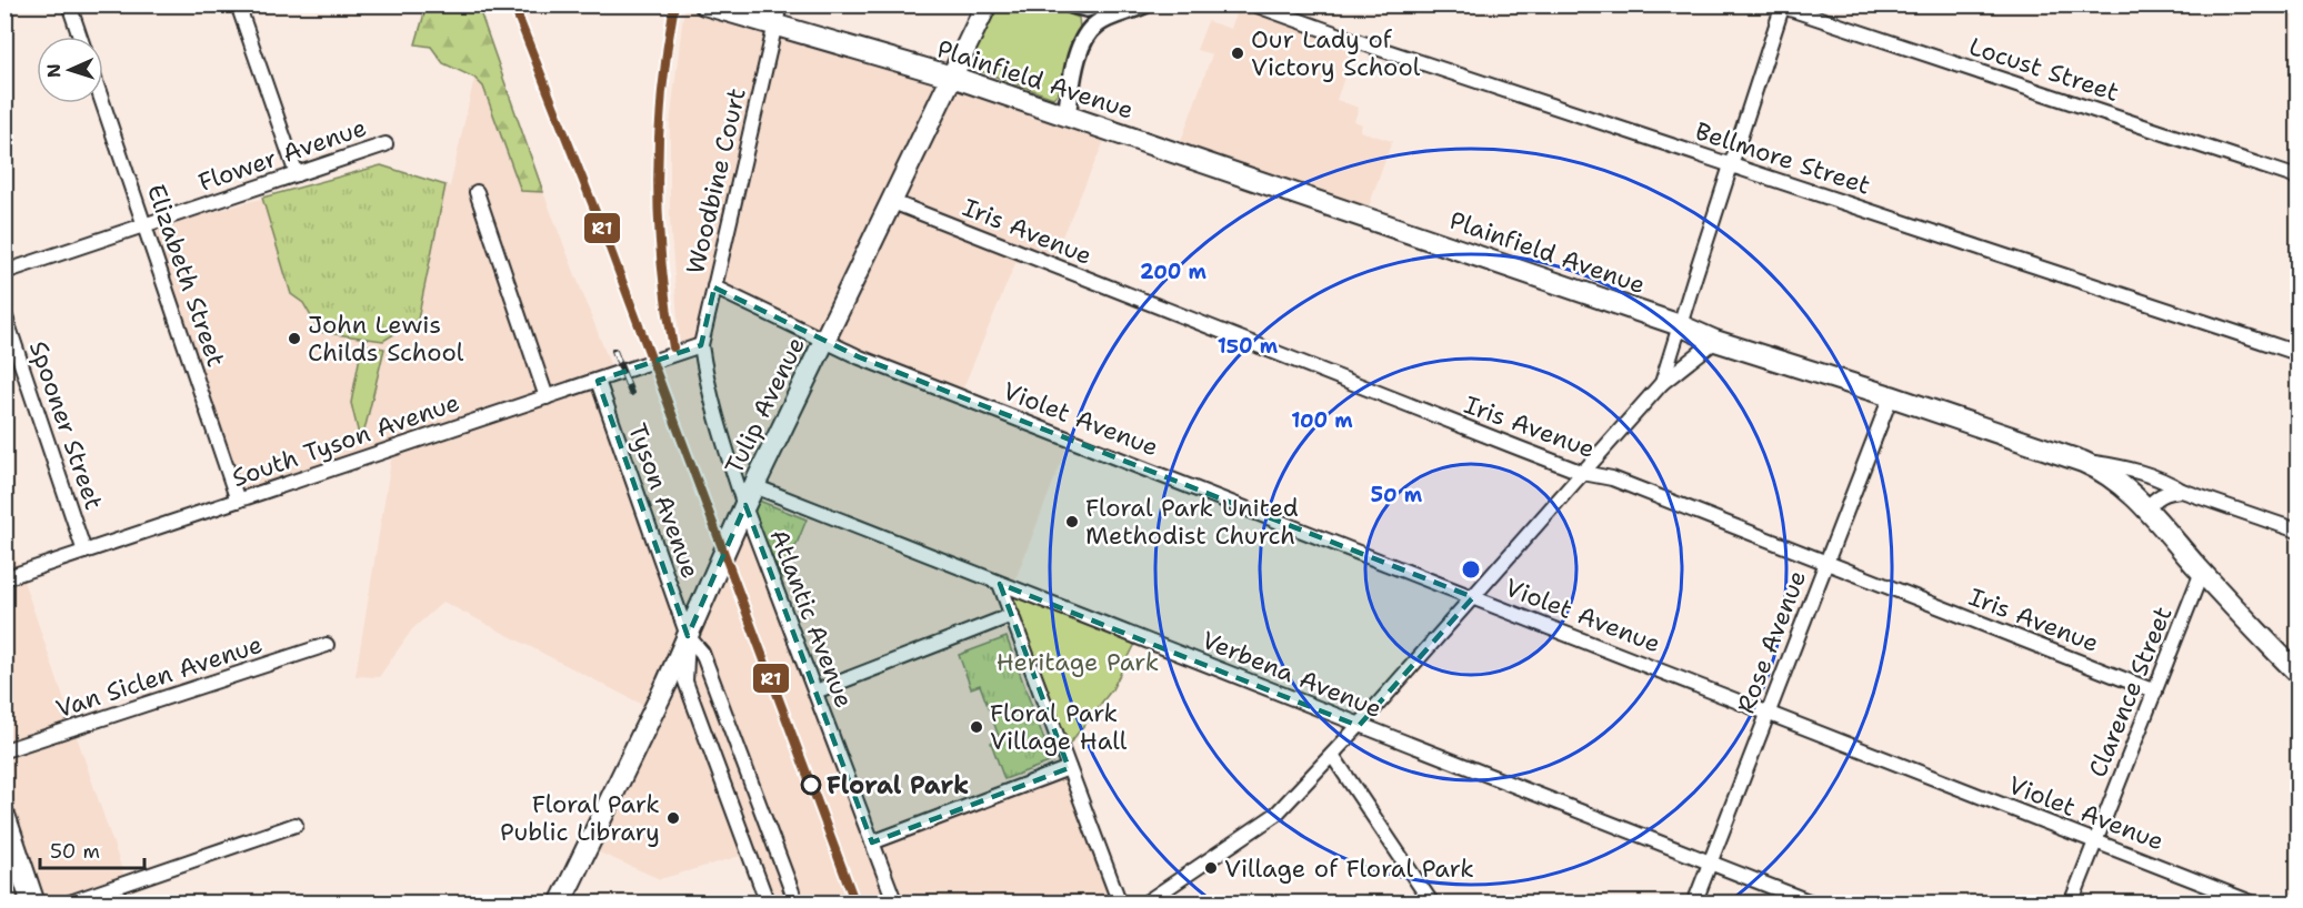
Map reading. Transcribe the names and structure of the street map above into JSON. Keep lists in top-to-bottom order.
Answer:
{
  "streets": {
    "main road": ["Plainfield Avenue", "Tulip Avenue"],
    "street": [
      "Locust Street",
      "Flower Avenue",
      "Bellmore Street",
      "Woodbine Court",
      "Iris Avenue",
      "Elizabeth Street",
      "Violet Avenue",
      "Spooner Street",
      "South Tyson Avenue",
      "Tyson Avenue",
      "Atlantic Avenue",
      "Rose Avenue",
      "Verbena Avenue",
      "Van Siclen Avenue",
      "Clarence Street"
    ]
  },
  "crossings": [
    ["Plainfield Avenue", "Woodbine Court"],
    ["Plainfield Avenue", "Tulip Avenue"],
    ["Plainfield Avenue", "Rose Avenue"],
    ["Plainfield Avenue", "Clarence Street"],
    ["Flower Avenue", "Elizabeth Street"],
    ["Woodbine Court", "Violet Avenue"],
    ["Woodbine Court", "South Tyson Avenue"],
    ["Woodbine Court", "Atlantic Avenue"],
    ["Iris Avenue", "Tulip Avenue"],
    ["Iris Avenue", "Rose Avenue"],
    ["Iris Avenue", "Clarence Street"],
    ["Elizabeth Street", "South Tyson Avenue"],
    ["Tulip Avenue", "Violet Avenue"],
    ["Tulip Avenue", "Tyson Avenue"],
    ["Tulip Avenue", "Atlantic Avenue"],
    ["Tulip Avenue", "Verbena Avenue"],
    ["Violet Avenue", "Rose Avenue"],
    ["Violet Avenue", "Clarence Street"],
    ["Spooner Street", "South Tyson Avenue"],
    ["South Tyson Avenue", "Tyson Avenue"],
    ["South Tyson Avenue", "Atlantic Avenue"],
    ["Rose Avenue", "Verbena Avenue"]
  ],
  "parks": ["Heritage Park"],
  "places": [
    "Our Lady of Victory School",
    "John Lewis Childs School",
    "Floral Park United Methodist Church",
    "Floral Park Village Hall",
    "Floral Park",
    "Floral Park Public Library",
    "Village of Floral Park"
  ],
  "lines": ["transit line R1"],
  "scale_bar": "50 m",
  "north": "left",
  "rings": [
    "200 m",
    "150 m",
    "100 m",
    "50 m"
  ]
}
